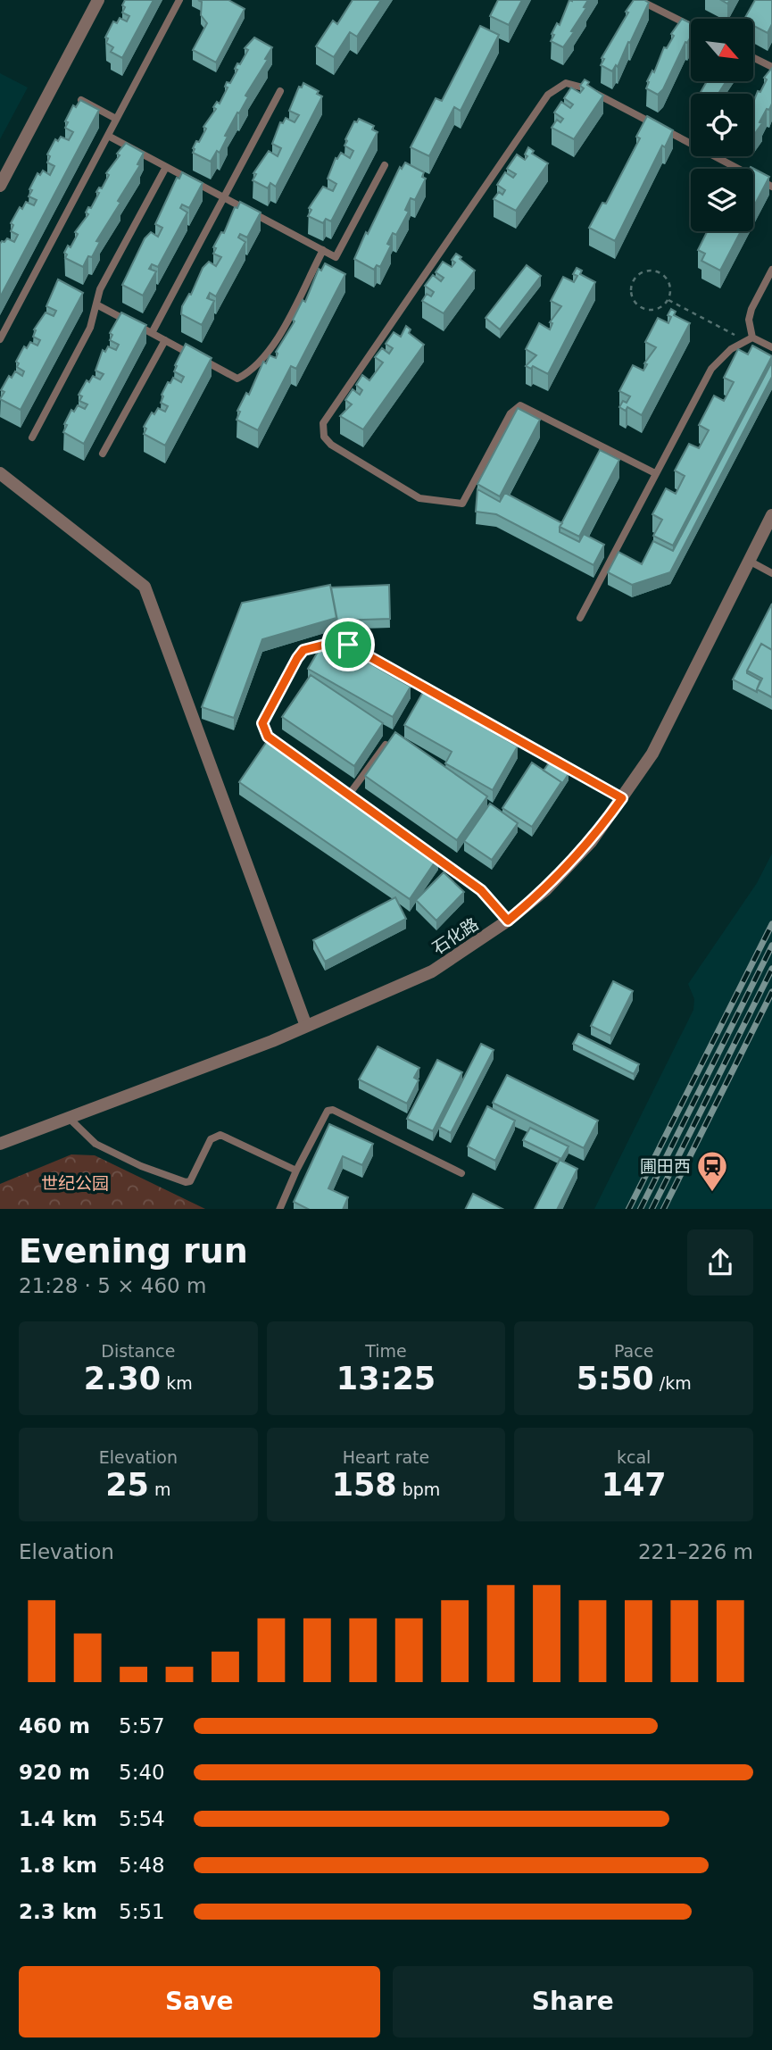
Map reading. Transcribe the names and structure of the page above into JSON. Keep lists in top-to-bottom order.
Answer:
{
  "streets": {
    "street": ["石化路"]
  },
  "parks": ["世纪公园"],
  "places": {
    "station": ["圃田西"]
  },
  "north": "bottom right",
  "page": {
    "heading": ["Evening run", "21:28 · 5 × 460 m"],
    "stats": [
      ["Distance", "2.30 km"],
      ["Time", "13:25"],
      ["Pace", "5:50 /km"],
      ["Elevation", "25 m"],
      ["Heart rate", "158 bpm"],
      ["kcal", "147"]
    ],
    "chart": ["Elevation", "221–226 m"],
    "list": [
      {
        "name": "460 m",
        "note": "5:57"
      },
      {
        "name": "920 m",
        "note": "5:40"
      },
      {
        "name": "1.4 km",
        "note": "5:54"
      },
      {
        "name": "1.8 km",
        "note": "5:48"
      },
      {
        "name": "2.3 km",
        "note": "5:51"
      }
    ],
    "buttons": ["Save", "Share"]
  }
}
